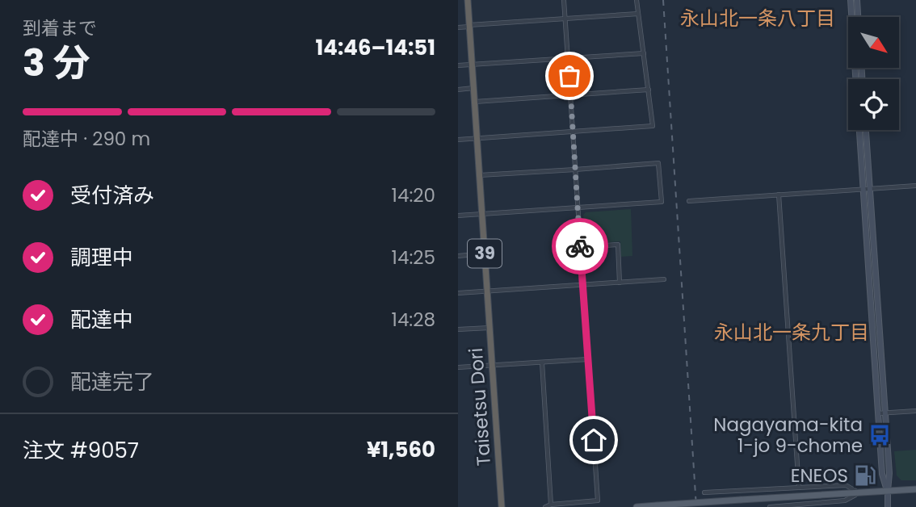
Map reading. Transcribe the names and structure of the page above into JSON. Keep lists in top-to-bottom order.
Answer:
{
  "streets": {
    "highway": ["39", "Taisetsu Dori"]
  },
  "districts": ["永山北一条八丁目", "永山北一条九丁目"],
  "places": {
    "bus stop": ["Nagayama-kita 1-jo 9-chome"],
    "fuel station": ["ENEOS"]
  },
  "north": "bottom right",
  "page": {
    "heading": ["3 分", "到着まで", "14:46–14:51"],
    "panel": ["注文 #9057", "¥1,560"],
    "bar": "配達中 · 290 m",
    "list": [
      ["受付済み", "14:20"],
      ["調理中", "14:25"],
      ["配達中", "14:28"],
      "配達完了"
    ]
  }
}
